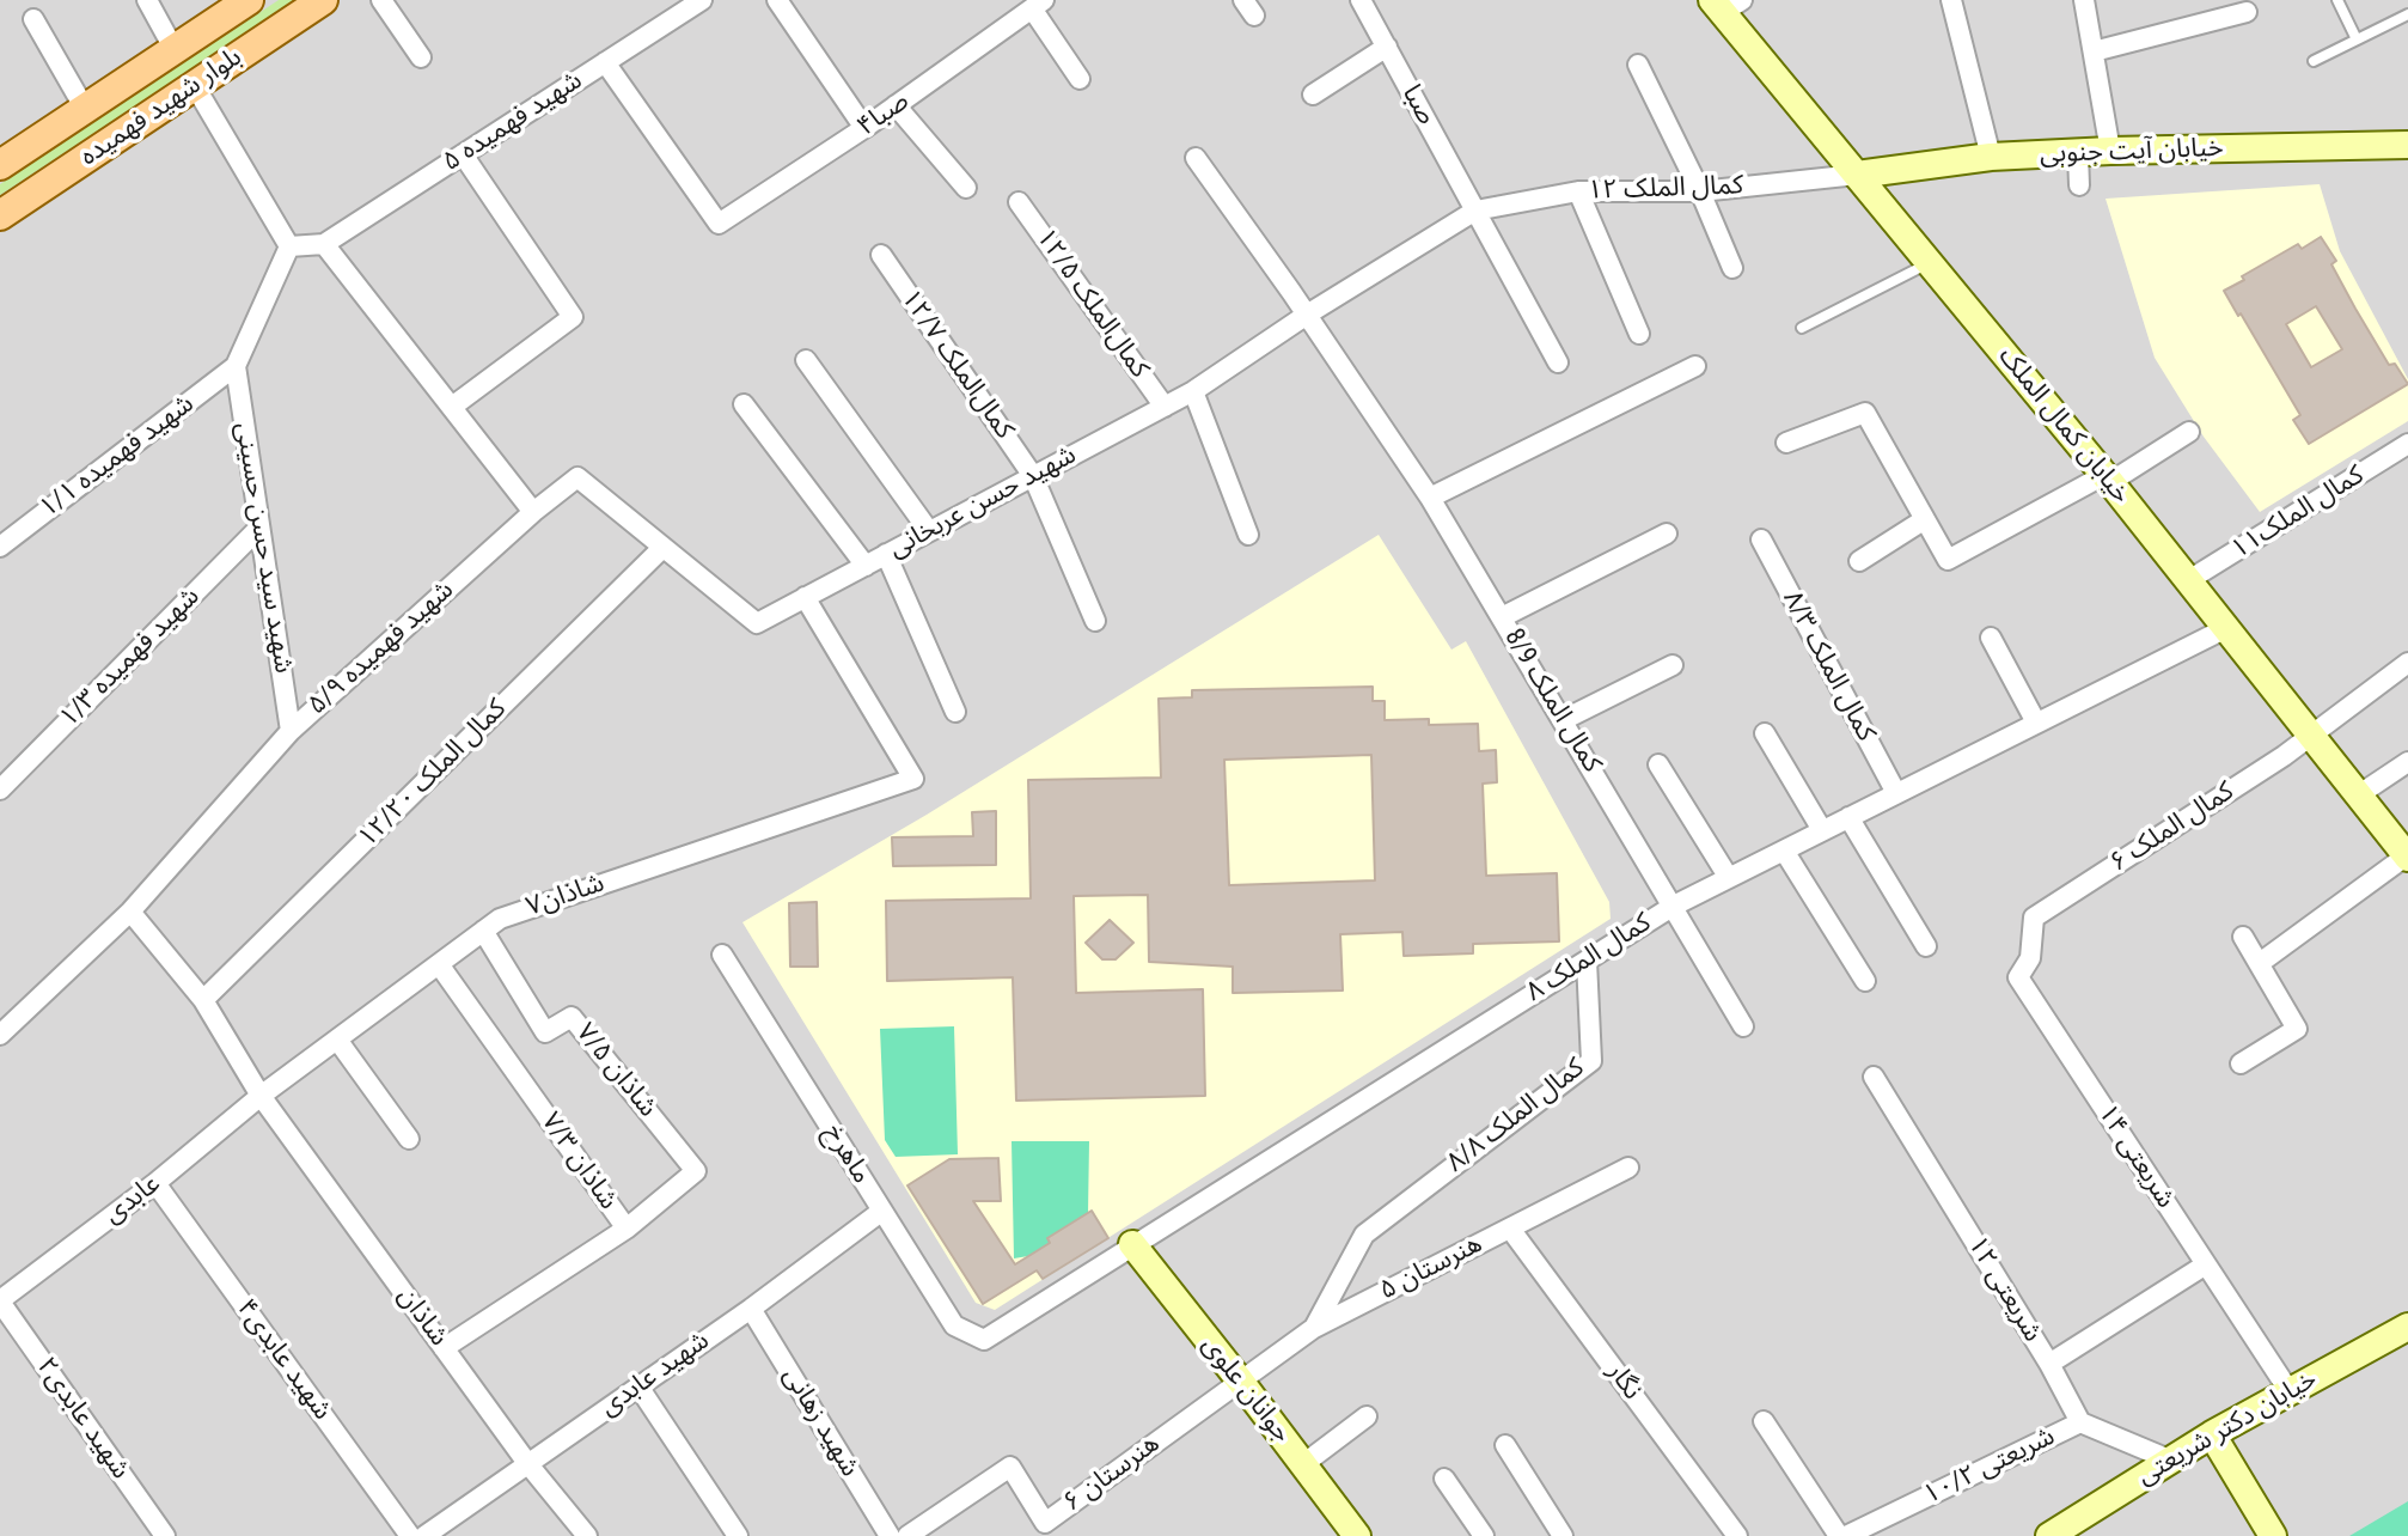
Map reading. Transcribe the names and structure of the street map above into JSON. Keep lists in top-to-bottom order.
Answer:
{
  "streets": {
    "main road": [
      "بلوار شهید فهمیده",
      "خیابان آیت جنوبی",
      "خیابان کمال الملک",
      "جوانان علوی",
      "خیابان دکتر شریعتی"
    ],
    "street": [
      "صبا",
      "صبا۴",
      "شهید فهمیده ۵",
      "کمال الملک ۱۲",
      "کمال‌الملک ۱۲/۵",
      "کمال‌الملک ۱۲/۷",
      "شهید فهمیده ۱/۱",
      "شهید حسن عربخانی",
      "کمال الملک۱۱",
      "شهید سید حسن حسینی",
      "شهید فهمیده ۵/۹",
      "شهید فهمیده ۱/۳",
      "کمال الملک ۸/۳",
      "کمال الملک 8/9",
      "کمال الملک ۱۲/۲۰",
      "کمال الملک ۶",
      "شاذان۷",
      "کمال الملک ۸",
      "شاذان ۷/۵",
      "کمال الملک ۸/۸",
      "ماهرخ",
      "شریعتی ۱۴",
      "شاذان ۷/۳",
      "عابدی",
      "هنرستان ۵",
      "شریعتی ۱۲",
      "شاذان",
      "شهید عابدی۴",
      "شهید عابدی",
      "نگار",
      "شهید عابدی۲",
      "شهید زهانی",
      "شریعتی ۱۰/۲",
      "هنرستان ۶"
    ]
  },
  "crossings": [
    ["صبا", "کمال الملک ۱۲"],
    ["صبا", "شهید حسن عربخانی"],
    ["صبا۴", "شهید فهمیده ۵"],
    ["خیابان آیت جنوبی", "کمال الملک ۱۲"],
    ["خیابان آیت جنوبی", "خیابان کمال الملک"],
    ["کمال الملک ۱۲", "خیابان کمال الملک"],
    ["کمال الملک ۱۲", "شهید حسن عربخانی"],
    ["کمال‌الملک ۱۲/۵", "شهید حسن عربخانی"],
    ["کمال‌الملک ۱۲/۷", "شهید حسن عربخانی"],
    ["خیابان کمال الملک", "کمال الملک۱۱"],
    ["خیابان کمال الملک", "کمال الملک ۶"],
    ["خیابان کمال الملک", "کمال الملک ۸"],
    ["شهید فهمیده ۱/۱", "شهید سید حسن حسینی"],
    ["شهید حسن عربخانی", "شهید فهمیده ۵/۹"],
    ["شهید حسن عربخانی", "کمال الملک 8/9"],
    ["شهید حسن عربخانی", "کمال الملک ۱۲/۲۰"],
    ["شهید حسن عربخانی", "شاذان۷"],
    ["شهید سید حسن حسینی", "شهید فهمیده ۵/۹"],
    ["شهید سید حسن حسینی", "شهید فهمیده ۱/۳"],
    ["شهید فهمیده ۵/۹", "کمال الملک ۱۲/۲۰"],
    ["شهید فهمیده ۵/۹", "شاذان"],
    ["کمال الملک ۸/۳", "کمال الملک ۸"],
    ["کمال الملک 8/9", "کمال الملک ۸"],
    ["کمال الملک ۱۲/۲۰", "شاذان"],
    ["کمال الملک ۶", "شریعتی ۱۴"],
    ["شاذان۷", "شاذان ۷/۵"],
    ["شاذان۷", "شاذان ۷/۳"],
    ["شاذان۷", "عابدی"],
    ["شاذان۷", "شاذان"],
    ["کمال الملک ۸", "کمال الملک ۸/۸"],
    ["کمال الملک ۸", "ماهرخ"],
    ["کمال الملک ۸", "جوانان علوی"],
    ["شاذان ۷/۵", "شاذان ۷/۳"],
    ["کمال الملک ۸/۸", "هنرستان ۵"],
    ["ماهرخ", "شهید عابدی"],
    ["شریعتی ۱۴", "خیابان دکتر شریعتی"],
    ["شاذان ۷/۳", "شاذان"],
    ["عابدی", "شاذان"],
    ["عابدی", "شهید عابدی۴"],
    ["عابدی", "شهید عابدی۲"],
    ["هنرستان ۵", "نگار"],
    ["هنرستان ۵", "جوانان علوی"],
    ["هنرستان ۵", "هنرستان ۶"],
    ["شریعتی ۱۲", "شریعتی ۱۰/۲"],
    ["شاذان", "شهید عابدی"],
    ["شهید عابدی", "شهید زهانی"],
    ["جوانان علوی", "هنرستان ۶"]
  ]
}
